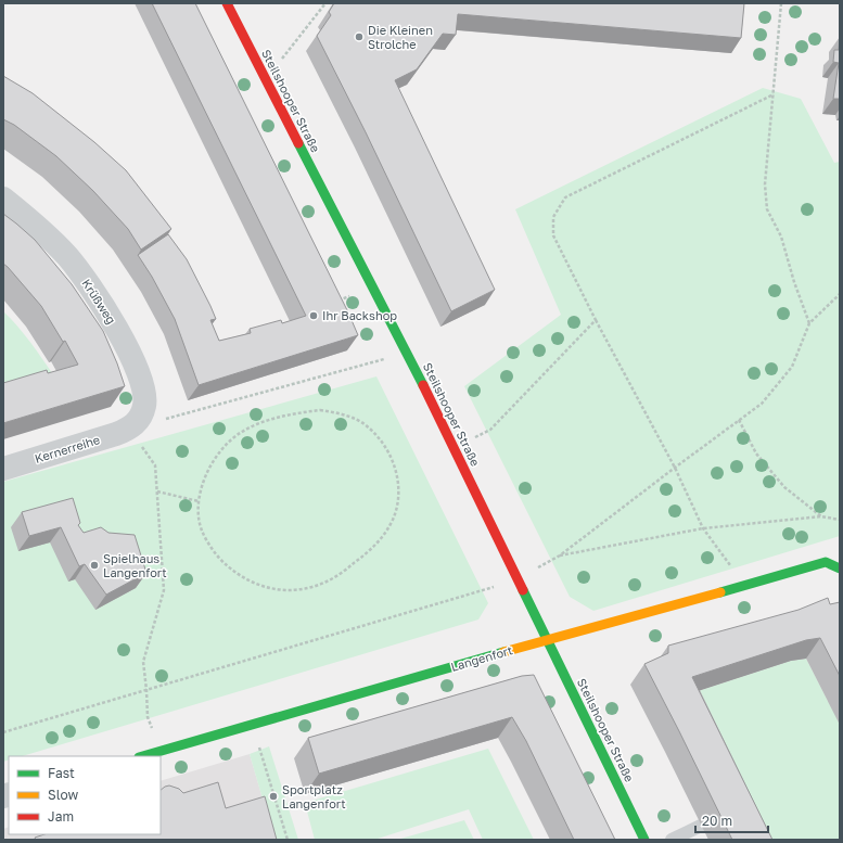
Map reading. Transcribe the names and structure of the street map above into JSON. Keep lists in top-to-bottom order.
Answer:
{
  "streets": {
    "street": [
      "Steilshooper Straße",
      "Krüßweg",
      "Kernerreihe",
      "Langenfort"
    ]
  },
  "crossings": [
    ["Steilshooper Straße", "Langenfort"],
    ["Krüßweg", "Kernerreihe"]
  ],
  "places": [
    "Die Kleinen Strolche",
    "Ihr Backshop",
    "Spielhaus Langenfort",
    "Sportplatz Langenfort"
  ],
  "legend": ["Fast", "Slow", "Jam"],
  "scale_bar": "20 m"
}
